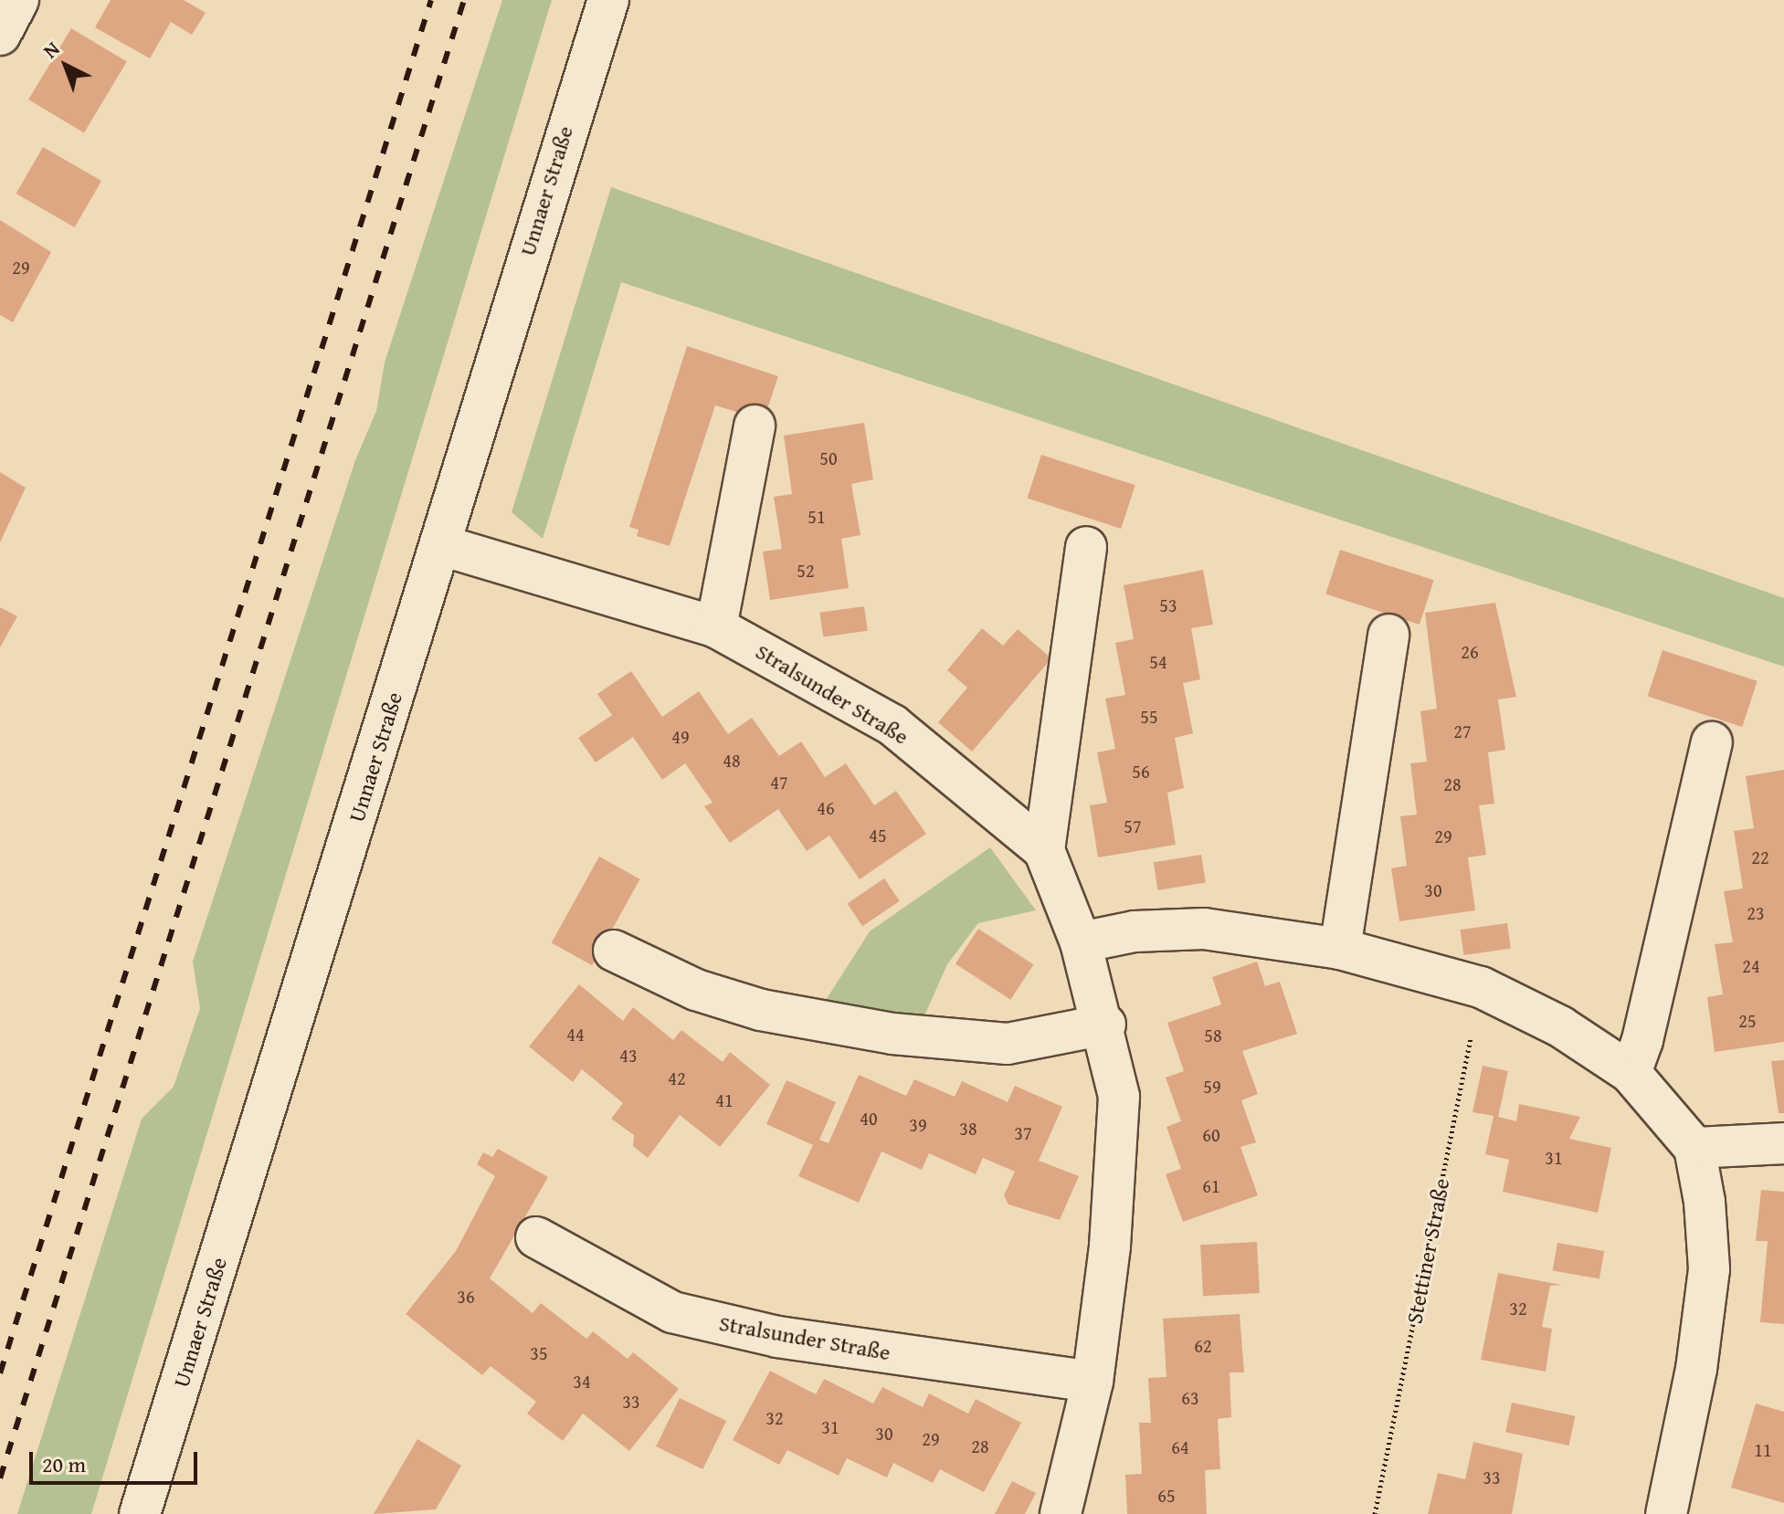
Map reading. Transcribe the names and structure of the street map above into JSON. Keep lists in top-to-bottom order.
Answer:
{
  "streets": {
    "street": ["Unnaer Straße", "Stralsunder Straße"],
    "path": ["Stettiner Straße"]
  },
  "crossings": [
    ["Unnaer Straße", "Stralsunder Straße"]
  ],
  "house_numbers": [
    "29",
    "50",
    "51",
    "52",
    "53",
    "26",
    "54",
    "55",
    "27",
    "49",
    "48",
    "56",
    "47",
    "28",
    "46",
    "57",
    "45",
    "29",
    "22",
    "30",
    "23",
    "24",
    "25",
    "44",
    "58",
    "43",
    "42",
    "59",
    "41",
    "40",
    "39",
    "38",
    "37",
    "60",
    "31",
    "61",
    "36",
    "32",
    "62",
    "35",
    "34",
    "63",
    "33",
    "32",
    "31",
    "30",
    "29",
    "28",
    "64",
    "11",
    "33",
    "65"
  ],
  "scale_bar": "20 m",
  "north": "top left"
}
